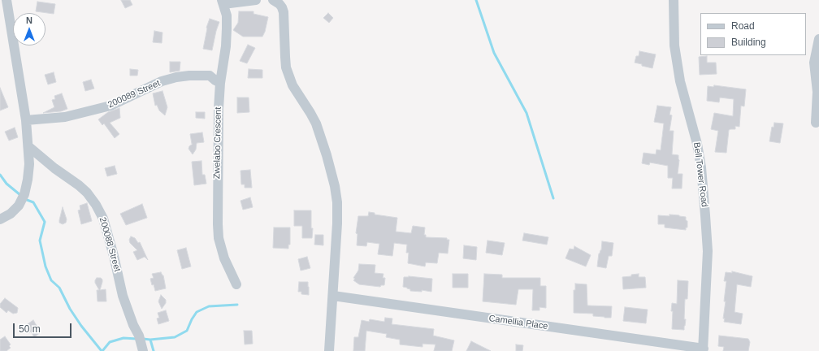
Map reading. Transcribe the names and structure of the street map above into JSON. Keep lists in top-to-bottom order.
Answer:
{
  "streets": {
    "street": [
      "200089 Street",
      "Zwelabo Crescent",
      "Bell Tower Road",
      "200088 Street",
      "Camellia Place"
    ]
  },
  "crossings": [
    ["200089 Street", "Zwelabo Crescent"],
    ["Bell Tower Road", "Camellia Place"]
  ],
  "legend": ["Road", "Building"],
  "scale_bar": "50 m",
  "north": "top"
}
